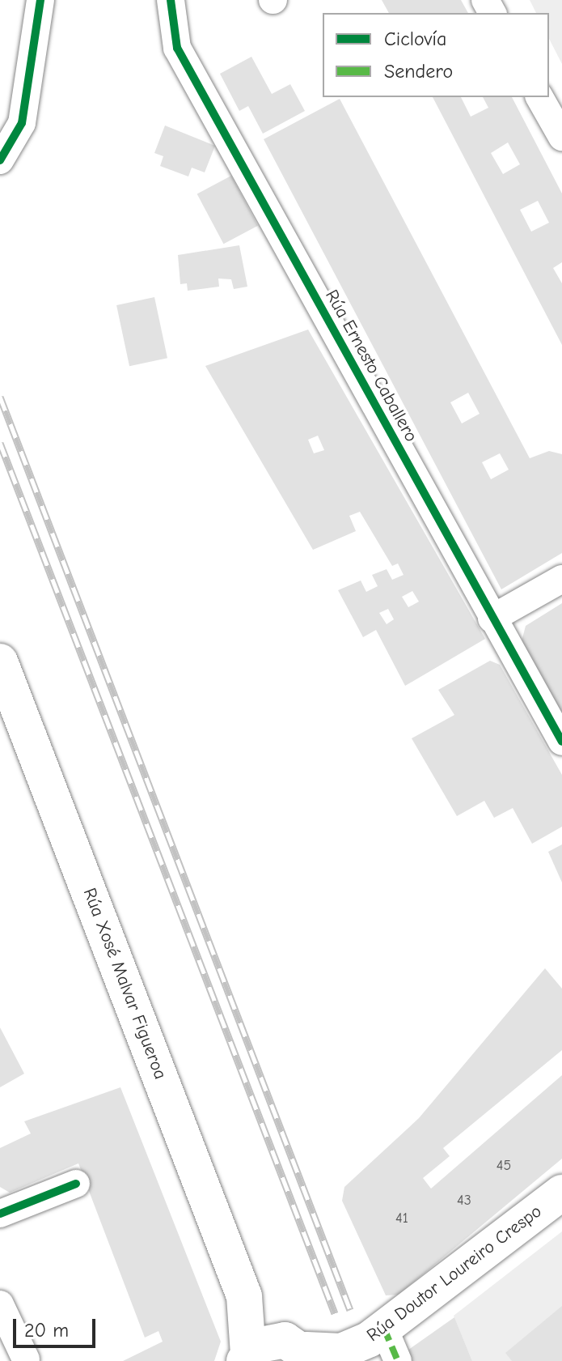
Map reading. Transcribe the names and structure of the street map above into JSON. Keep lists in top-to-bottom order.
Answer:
{
  "streets": {
    "main road": ["Rúa Xosé Malvar Figueroa", "Rúa Doutor Loureiro Crespo"],
    "street": ["Rúa Ernesto Caballero"]
  },
  "crossings": [
    ["Rúa Xosé Malvar Figueroa", "Rúa Doutor Loureiro Crespo"]
  ],
  "house_numbers": ["45", "43", "41"],
  "legend": ["Ciclovía", "Sendero"],
  "scale_bar": "20 m"
}
